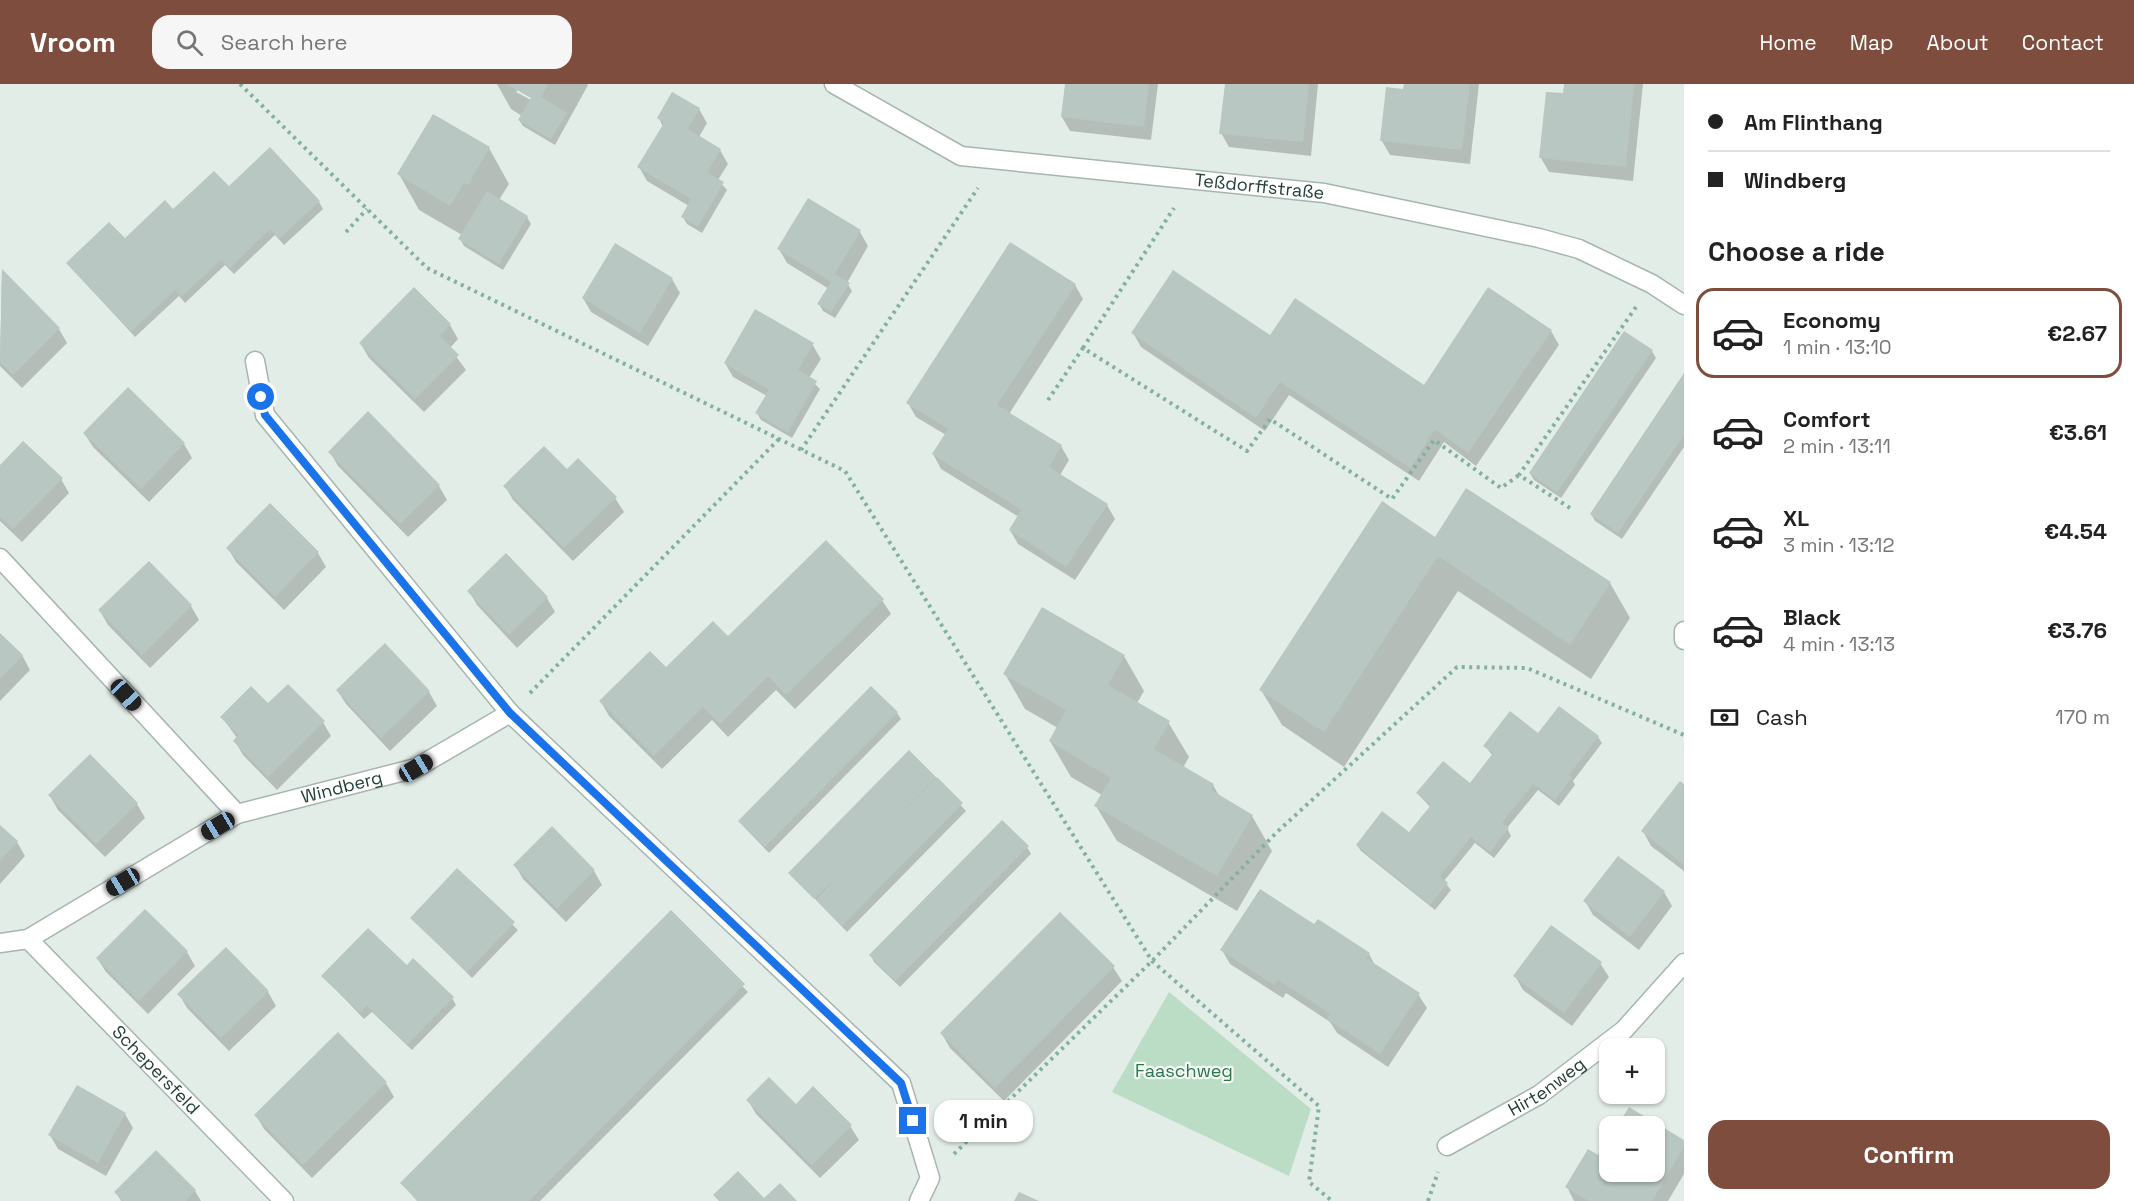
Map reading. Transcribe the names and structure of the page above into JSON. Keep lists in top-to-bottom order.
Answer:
{
  "streets": {
    "street": [
      "Teßdorffstraße",
      "Windberg",
      "Schepersfeld",
      "Hirtenweg"
    ]
  },
  "crossings": [
    ["Windberg", "Schepersfeld"]
  ],
  "parks": ["Faaschweg"],
  "page": {
    "header": "Vroom",
    "search": "Search here",
    "nav": [
      "Home",
      "Map",
      "About",
      "Contact"
    ],
    "banner": ["Am Flinthang", "Windberg"],
    "heading": "Choose a ride",
    "list": [
      {
        "name": "Economy",
        "note": "1 min · 13:10",
        "value": "€2.67"
      },
      {
        "name": "Comfort",
        "note": "2 min · 13:11",
        "value": "€3.61"
      },
      {
        "name": "XL",
        "note": "3 min · 13:12",
        "value": "€4.54"
      },
      {
        "name": "Black",
        "note": "4 min · 13:13",
        "value": "€3.76"
      }
    ],
    "pay": ["Cash", "170 m"],
    "map_buttons": ["+", "−"],
    "bubble": "1 min",
    "buttons": "Confirm"
  }
}
